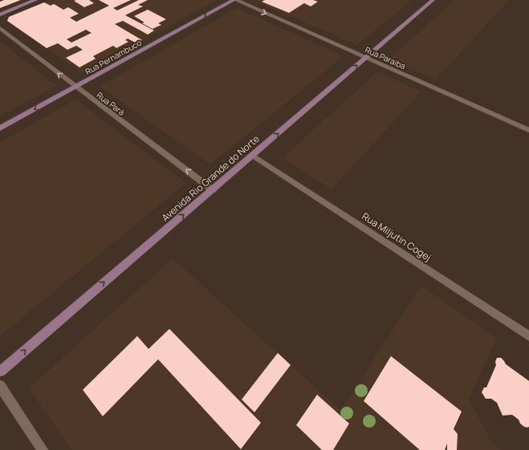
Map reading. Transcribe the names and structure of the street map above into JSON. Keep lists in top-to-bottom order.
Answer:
{
  "streets": {
    "street": [
      "Rua Pernambuco",
      "Rua Paraiba",
      "Rua Pará",
      "Avenida Rio Grande do Norte",
      "Rua Miljutin Cogej"
    ]
  },
  "crossings": [
    ["Rua Pernambuco", "Rua Paraiba"],
    ["Rua Pernambuco", "Rua Pará"],
    ["Rua Paraiba", "Avenida Rio Grande do Norte"],
    ["Rua Pará", "Avenida Rio Grande do Norte"],
    ["Avenida Rio Grande do Norte", "Rua Miljutin Cogej"]
  ],
  "one_way": [
    "Rua Pernambuco",
    "Rua Paraiba",
    "Rua Pará",
    "Avenida Rio Grande do Norte"
  ]
}
